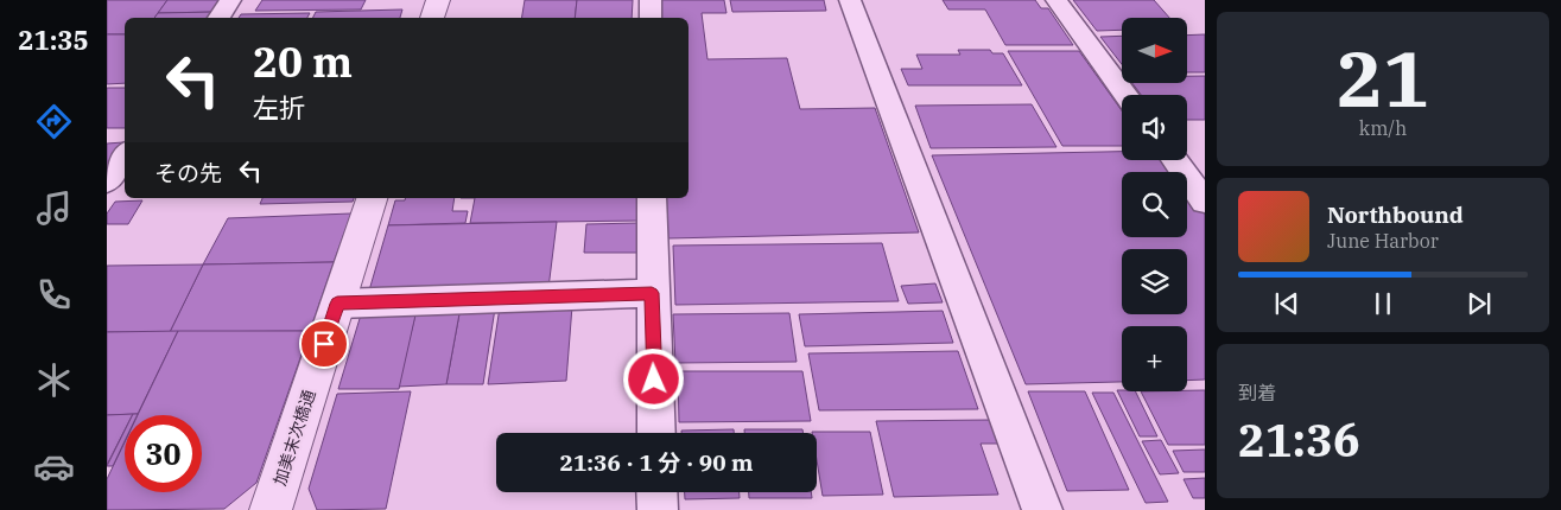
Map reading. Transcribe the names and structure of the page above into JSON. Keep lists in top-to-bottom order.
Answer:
{
  "streets": {
    "street": ["加美末次橋通"]
  },
  "north": "right",
  "page": {
    "tabs": "21:35",
    "tile": [
      ["21", "km/h"],
      ["到着", "21:36"]
    ],
    "map_buttons": "+",
    "turn": ["20 m", "左折"],
    "then": "その先",
    "song": ["Northbound", "June Harbor"],
    "limit": "30",
    "trip": "21:36 · 1 分 · 90 m"
  }
}
